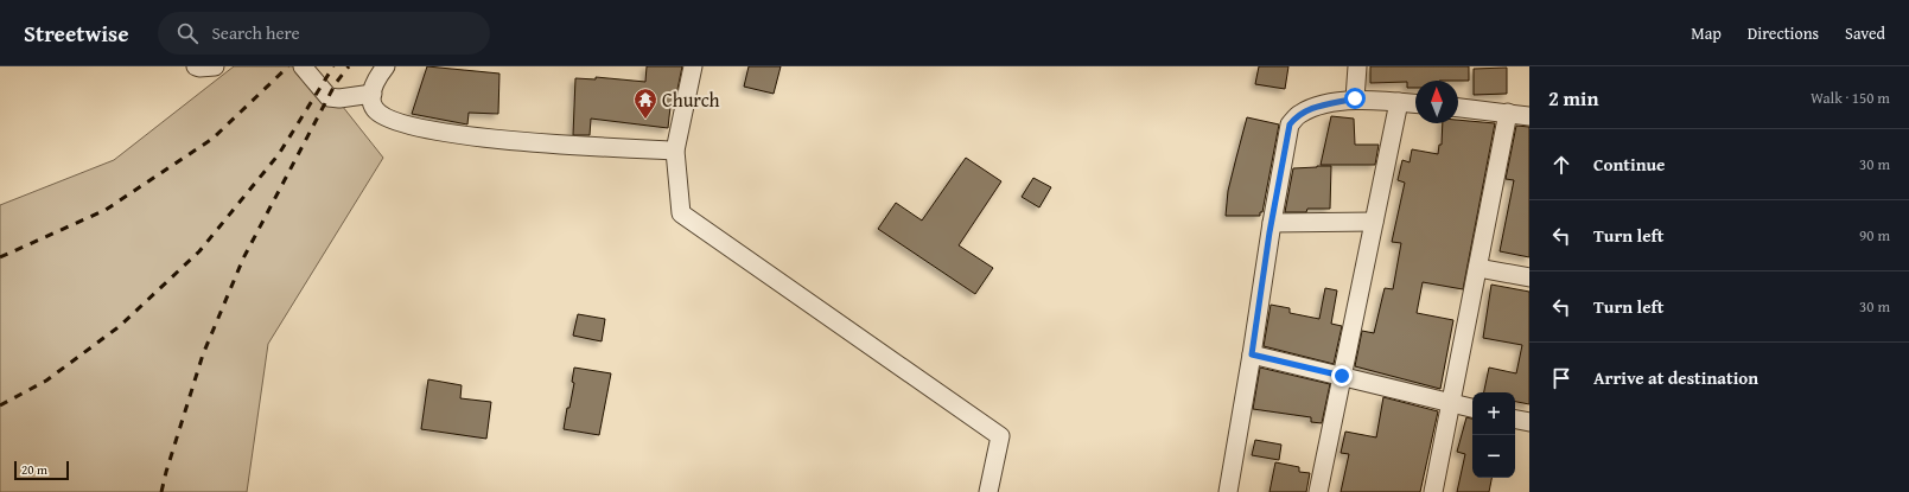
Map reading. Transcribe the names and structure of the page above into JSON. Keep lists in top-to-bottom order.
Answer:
{
  "places": {
    "temple": ["Church"]
  },
  "scale_bar": "20 m",
  "north": "top",
  "page": {
    "header": "Streetwise",
    "search": "Search here",
    "nav": ["Map", "Directions", "Saved"],
    "heading": ["2 min", "Walk · 150 m"],
    "list": [
      ["Continue", "30 m"],
      ["Turn left", "90 m"],
      ["Turn left", "30 m"],
      "Arrive at destination"
    ],
    "map_buttons": ["+", "−"],
    "scale": "20 m"
  }
}
